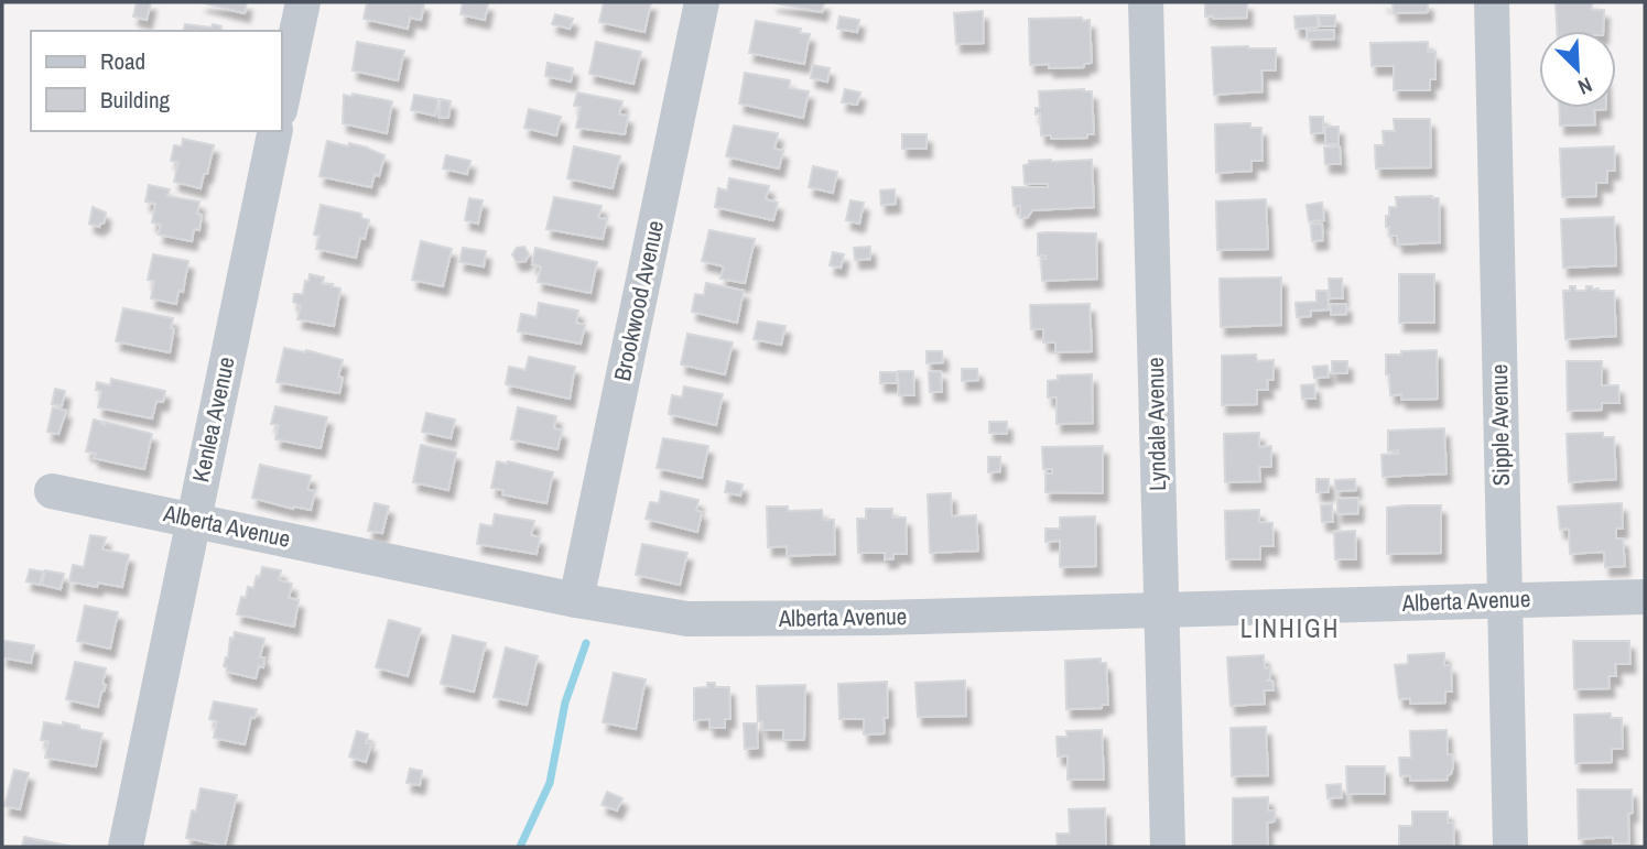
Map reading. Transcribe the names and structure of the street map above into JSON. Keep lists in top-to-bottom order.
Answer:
{
  "streets": {
    "street": [
      "Brookwood Avenue",
      "Kenlea Avenue",
      "Lyndale Avenue",
      "Sipple Avenue",
      "Alberta Avenue"
    ]
  },
  "crossings": [
    ["Brookwood Avenue", "Alberta Avenue"],
    ["Kenlea Avenue", "Alberta Avenue"],
    ["Lyndale Avenue", "Alberta Avenue"],
    ["Sipple Avenue", "Alberta Avenue"]
  ],
  "districts": ["LINHIGH"],
  "legend": ["Road", "Building"],
  "north": "bottom right"
}
